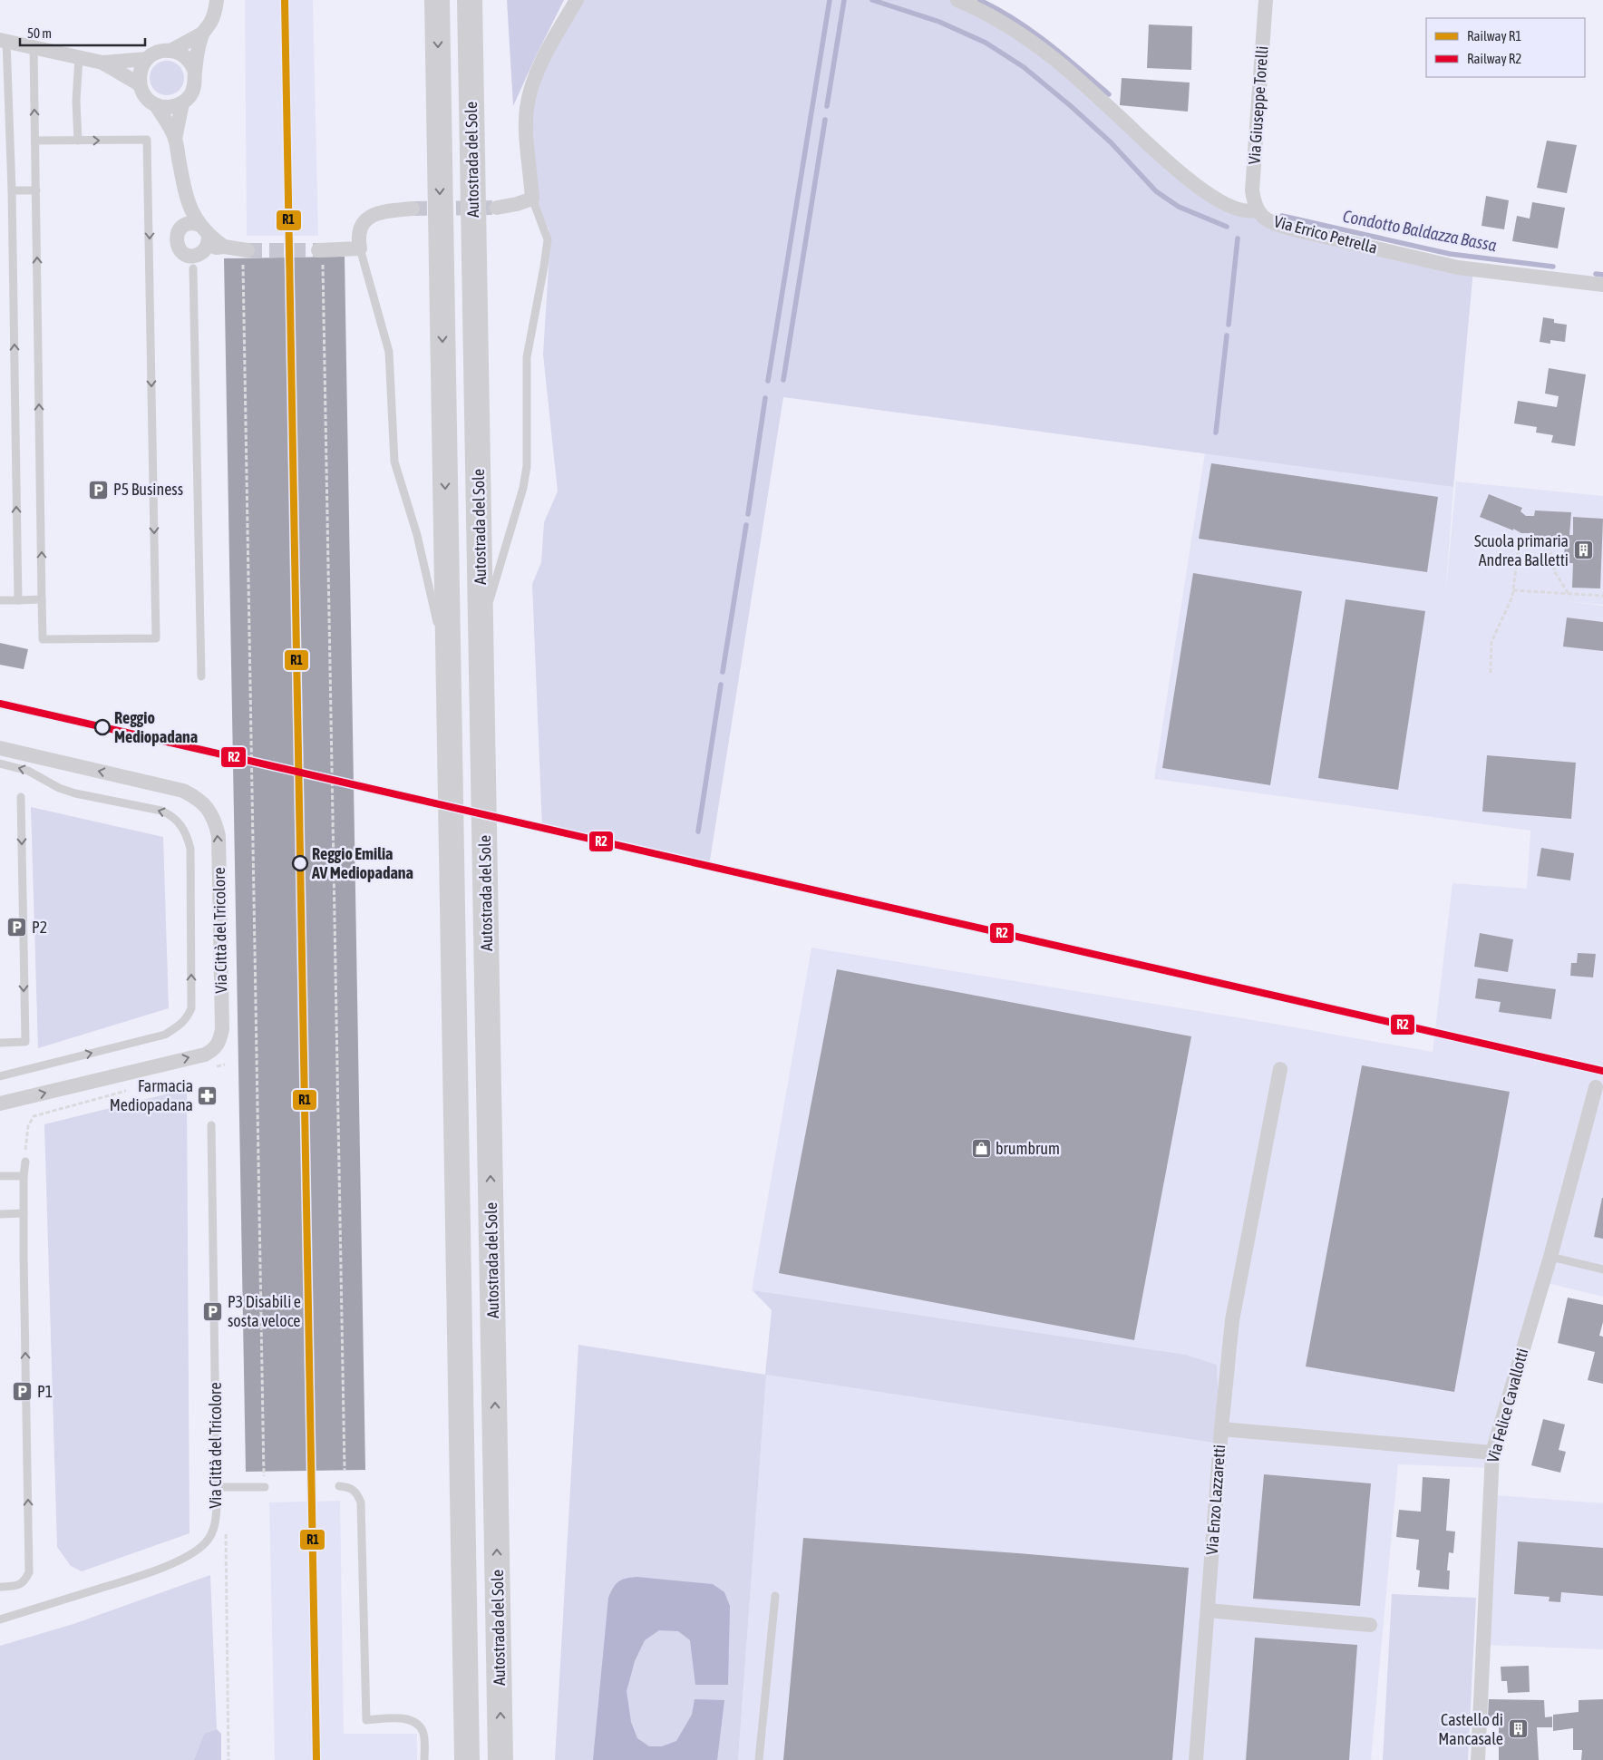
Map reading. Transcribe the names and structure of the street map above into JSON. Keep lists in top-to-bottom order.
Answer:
{
  "streets": {
    "highway": ["Autostrada del Sole"],
    "street": [
      "Via Giuseppe Torelli",
      "Via Errico Petrella",
      "Via Città del Tricolore",
      "Via Felice Cavallotti",
      "Via Enzo Lazzaretti"
    ]
  },
  "crossings": [
    ["Via Giuseppe Torelli", "Via Errico Petrella"],
    ["Via Felice Cavallotti", "Via Enzo Lazzaretti"]
  ],
  "water": ["Condotto Baldazza Bassa"],
  "places": {
    "parking": [
      "P5 Business",
      "P2",
      "P3 Disabili e sosta veloce",
      "P1"
    ],
    "building": ["Scuola primaria Andrea Balletti", "Castello di Mancasale"],
    "other": ["Reggio Mediopadana", "Reggio Emilia AV Mediopadana"],
    "pharmacy": ["Farmacia Mediopadana"],
    "shop": ["brumbrum"]
  },
  "lines": ["rail line R1", "rail line R2"],
  "legend": ["Railway R1", "Railway R2"],
  "scale_bar": "50 m"
}
